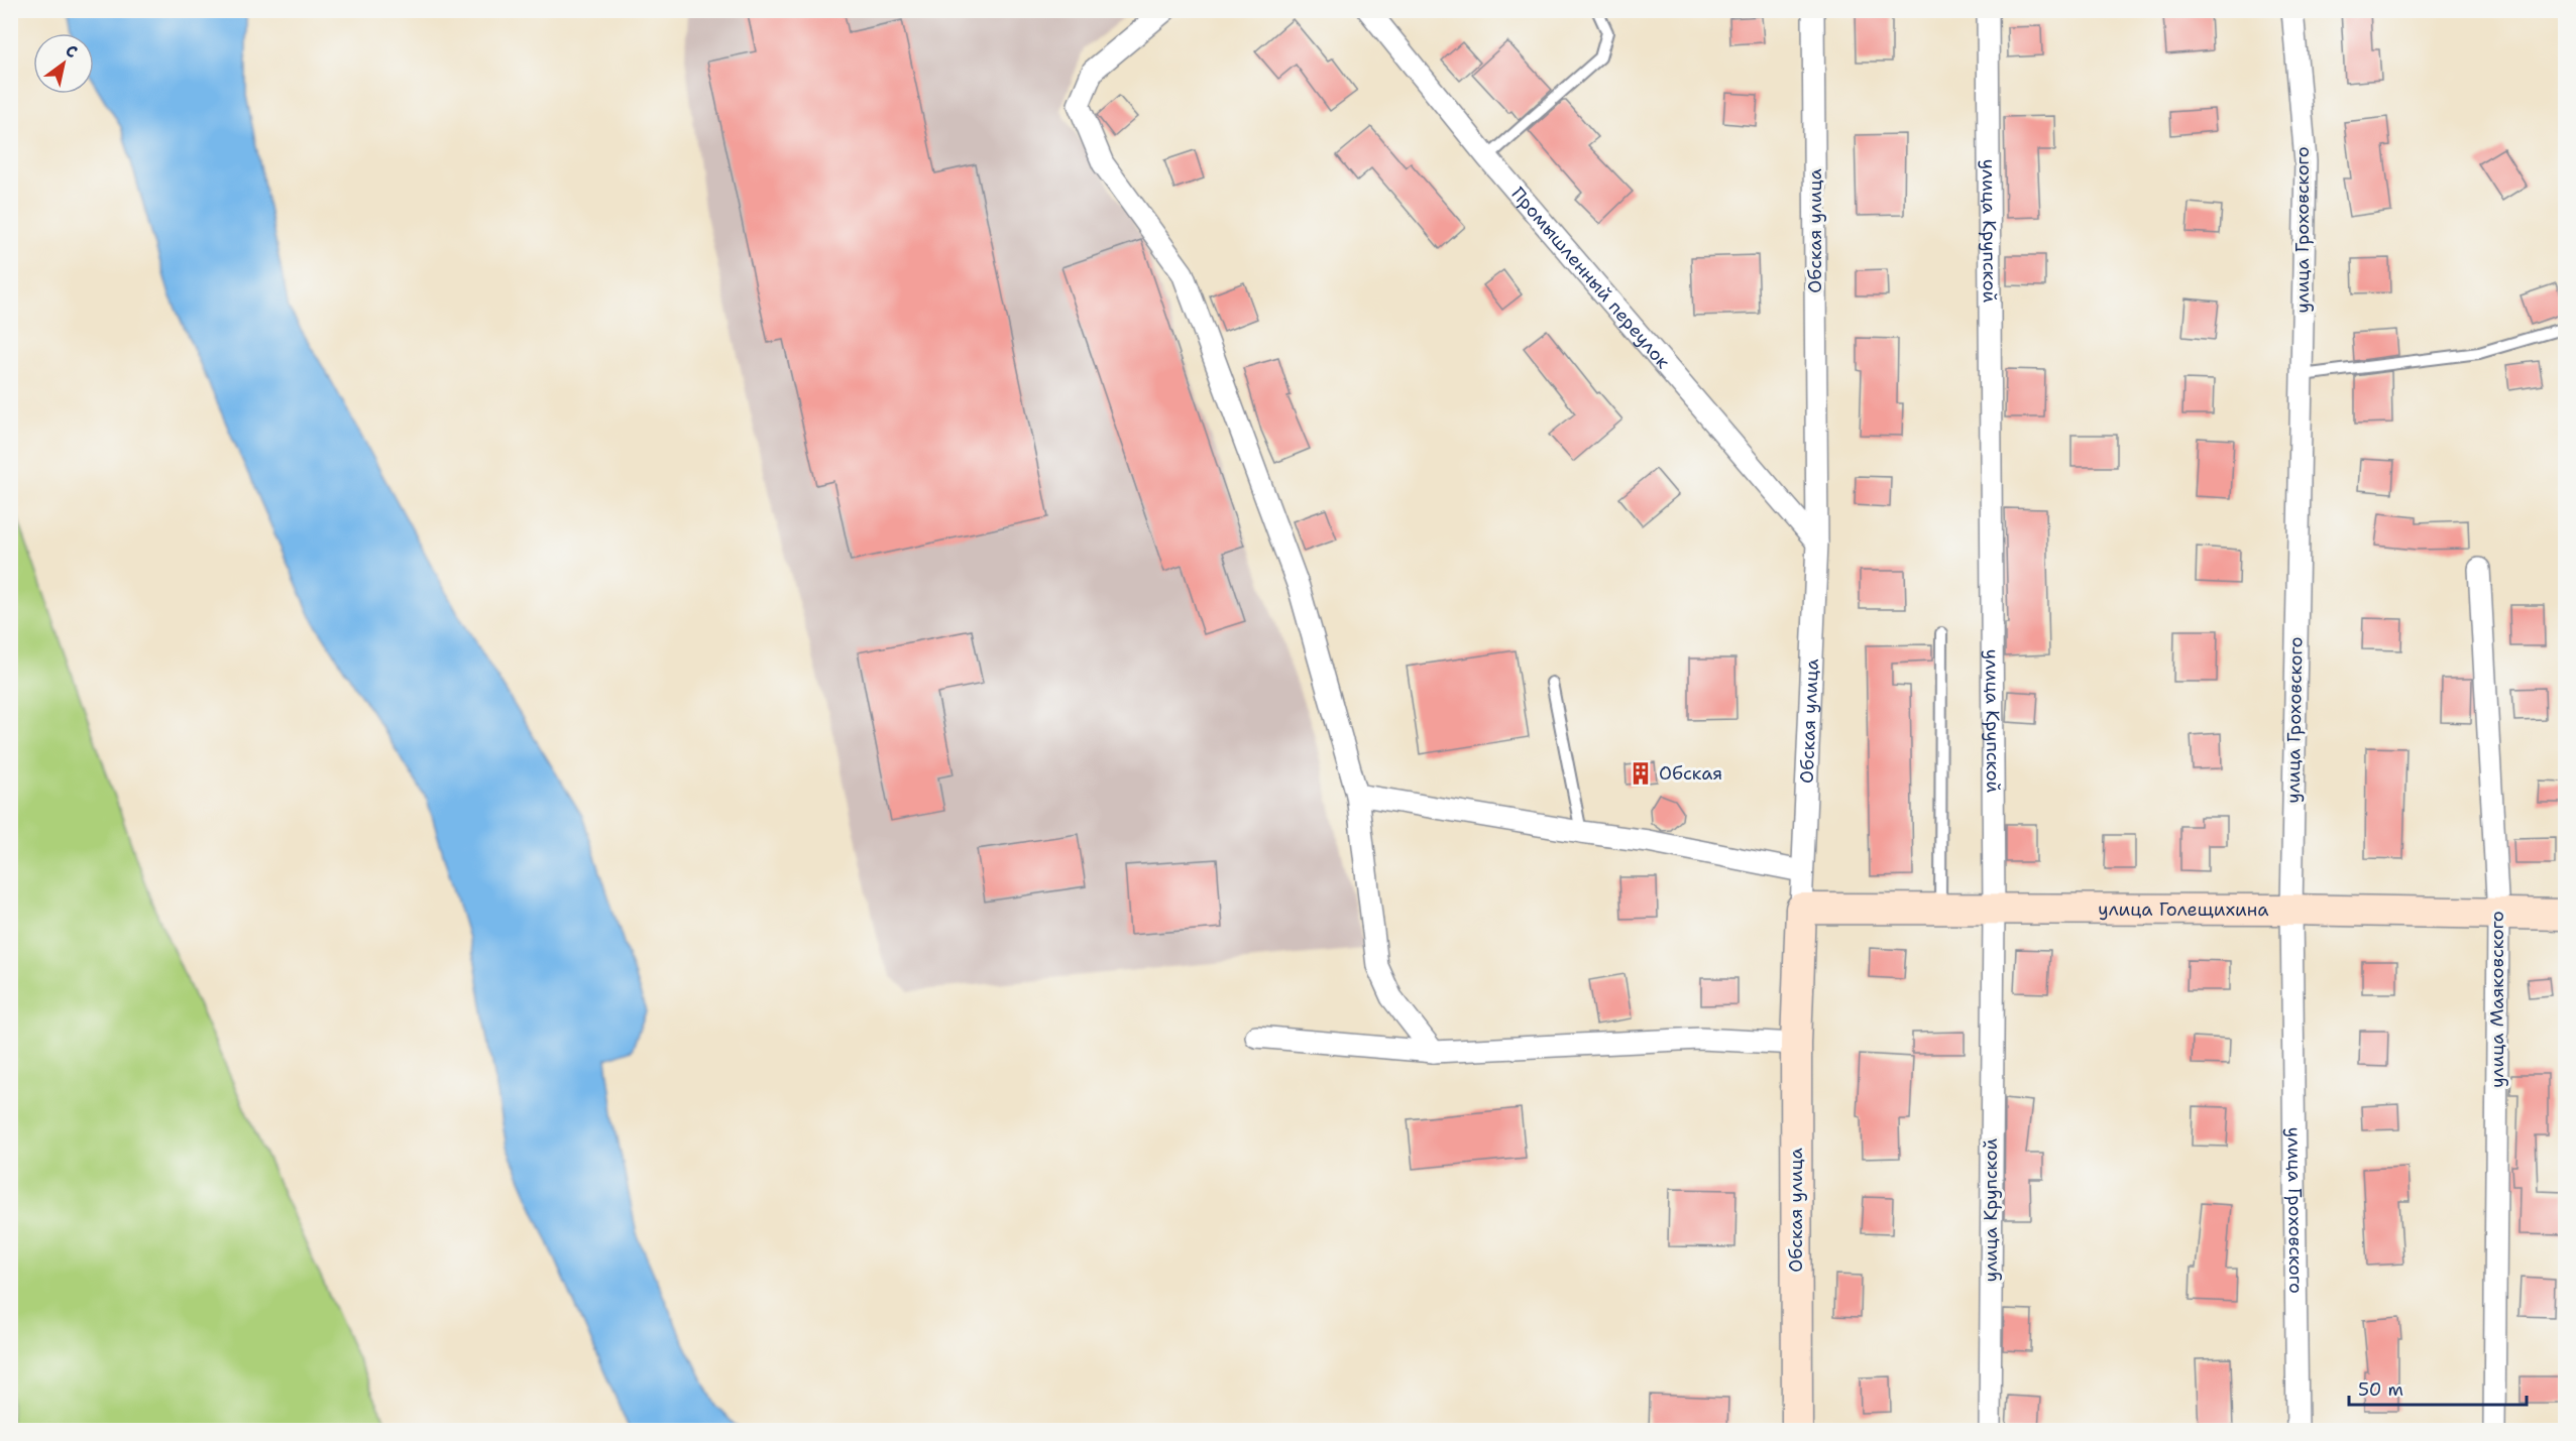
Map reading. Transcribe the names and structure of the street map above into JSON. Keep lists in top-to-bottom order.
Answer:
{
  "streets": {
    "street": [
      "улица Гроховского",
      "Обская улица",
      "улица Крупской",
      "Промышленный переулок",
      "улица Голещихина",
      "улица Маяковского"
    ]
  },
  "crossings": [
    ["улица Гроховского", "улица Голещихина"],
    ["Обская улица", "Промышленный переулок"],
    ["Обская улица", "улица Голещихина"],
    ["улица Крупской", "улица Голещихина"],
    ["улица Голещихина", "улица Маяковского"]
  ],
  "places": {
    "building": ["Обская"]
  },
  "scale_bar": "50 m",
  "north": "top right"
}
